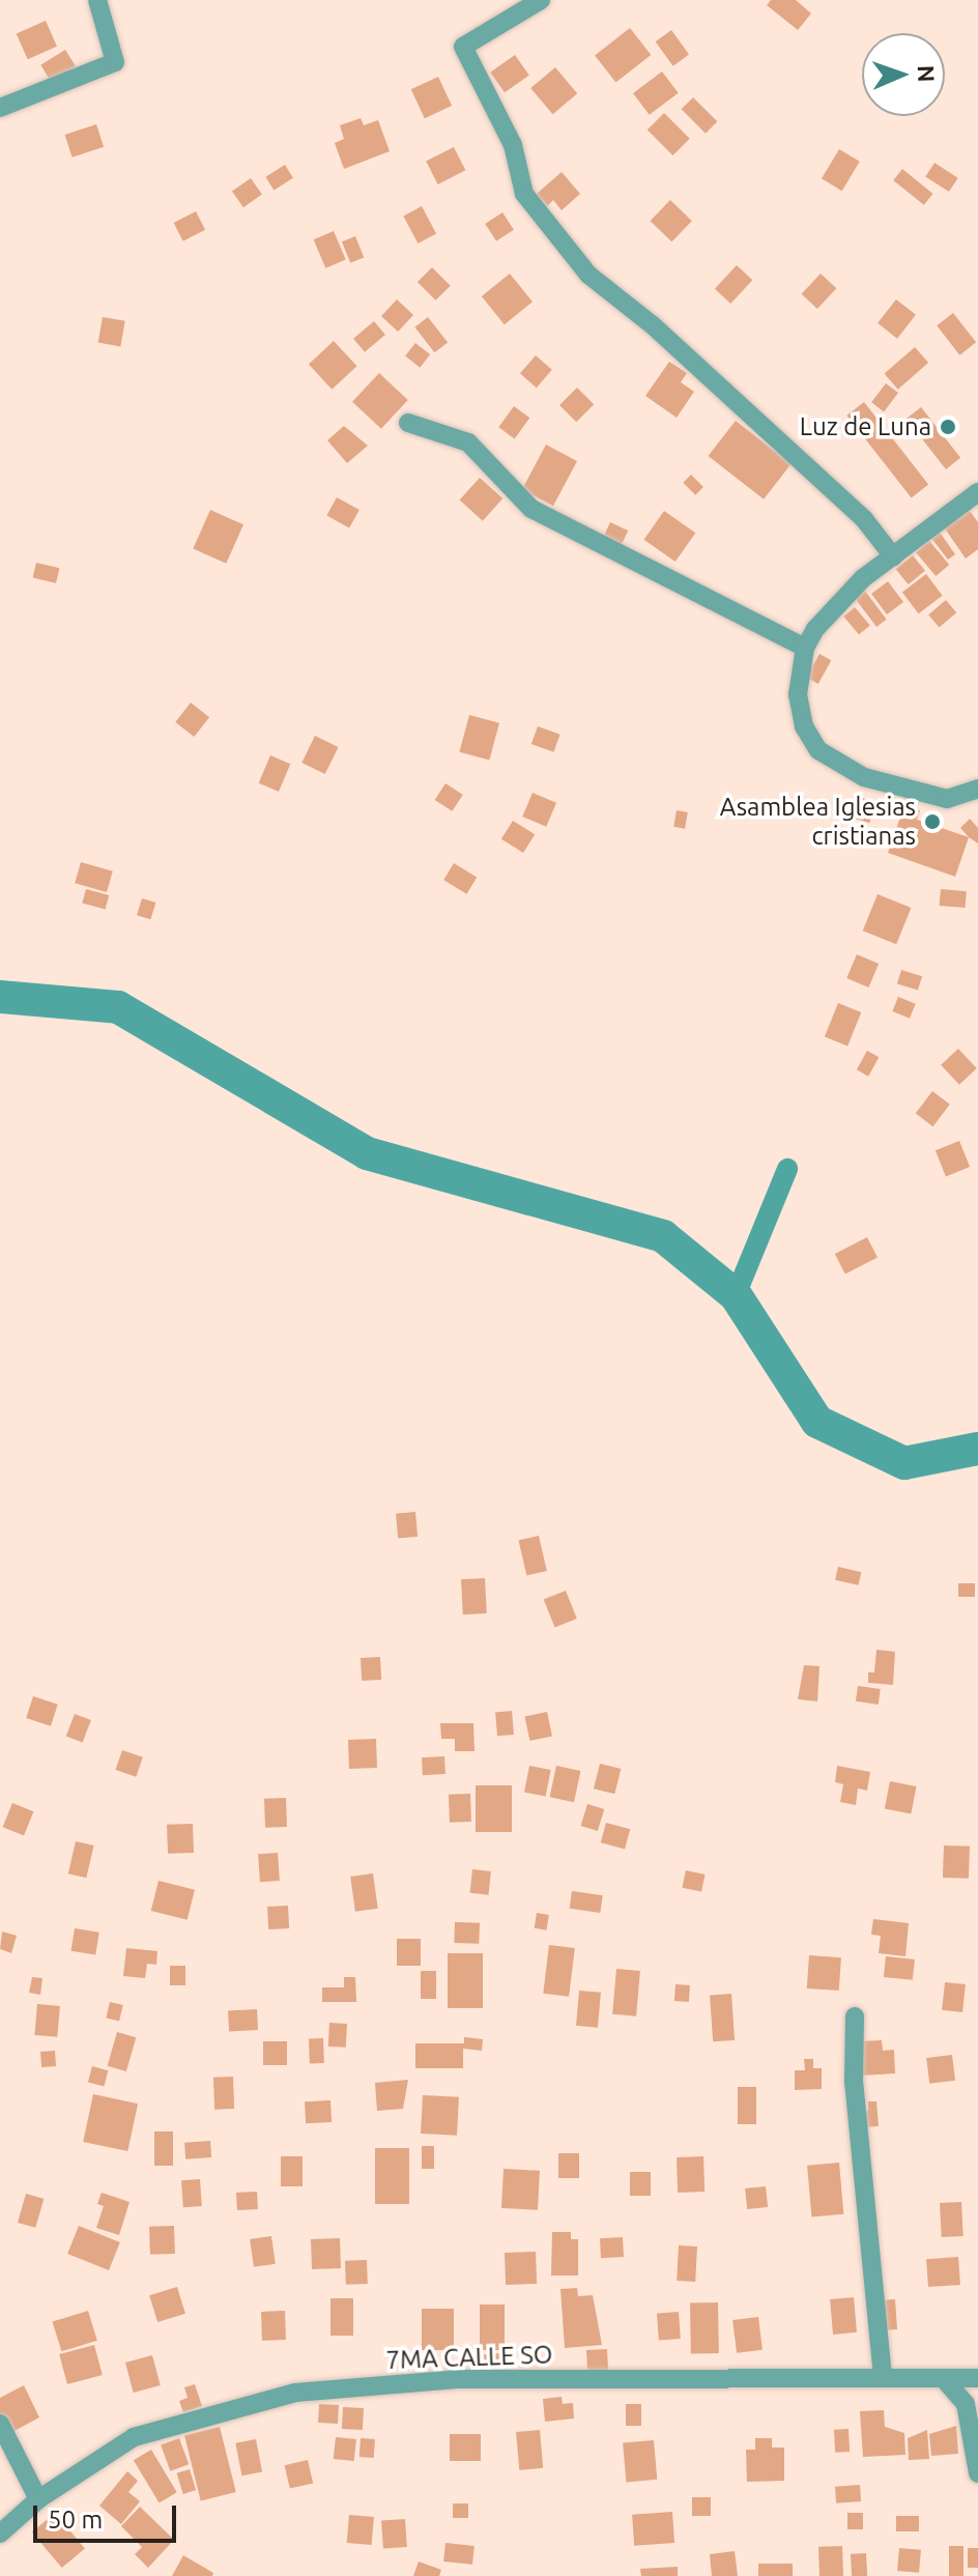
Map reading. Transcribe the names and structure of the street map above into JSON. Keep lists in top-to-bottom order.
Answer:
{
  "streets": {
    "street": ["7MA CALLE SO"]
  },
  "places": ["Luz de Luna", "Asamblea Iglesias cristianas"],
  "scale_bar": "50 m",
  "north": "right"
}
